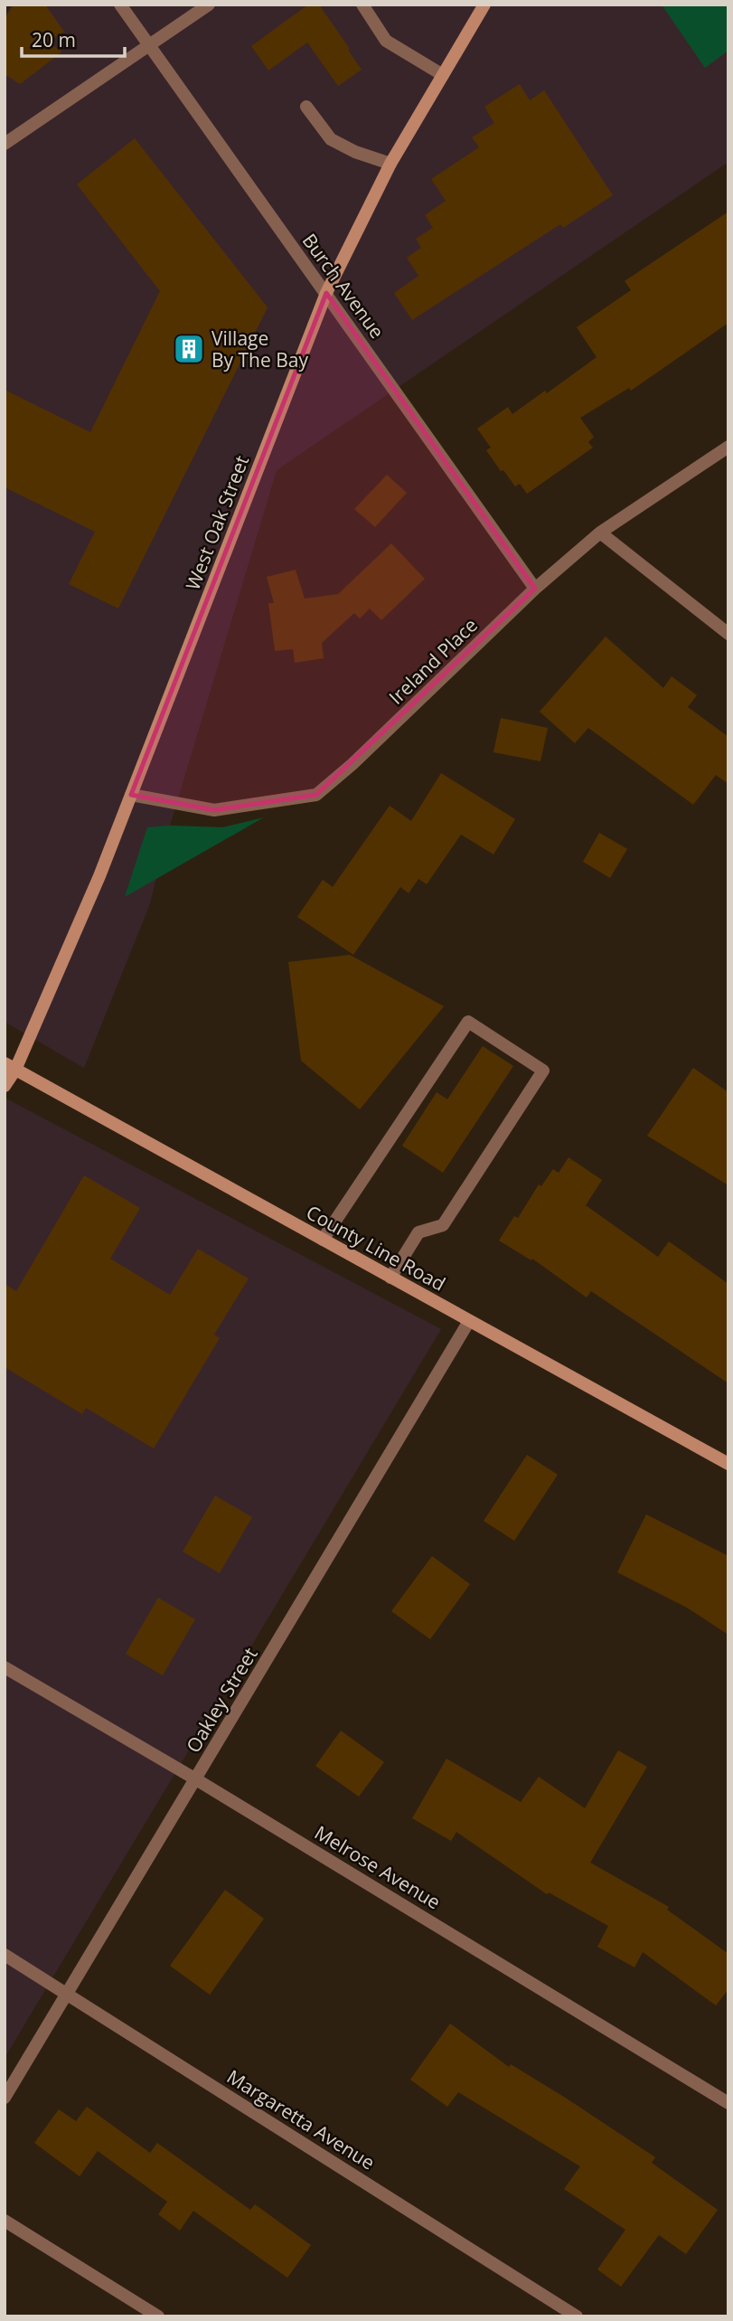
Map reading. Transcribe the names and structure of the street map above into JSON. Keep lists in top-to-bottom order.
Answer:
{
  "streets": {
    "main road": ["West Oak Street", "County Line Road"],
    "street": [
      "Burch Avenue",
      "Ireland Place",
      "Oakley Street",
      "Melrose Avenue",
      "Margaretta Avenue"
    ]
  },
  "crossings": [
    ["Burch Avenue", "West Oak Street"],
    ["Burch Avenue", "Ireland Place"],
    ["West Oak Street", "Ireland Place"],
    ["West Oak Street", "County Line Road"],
    ["County Line Road", "Oakley Street"],
    ["Oakley Street", "Melrose Avenue"],
    ["Oakley Street", "Margaretta Avenue"]
  ],
  "places": {
    "building": ["Village By The Bay"]
  },
  "scale_bar": "20 m"
}
